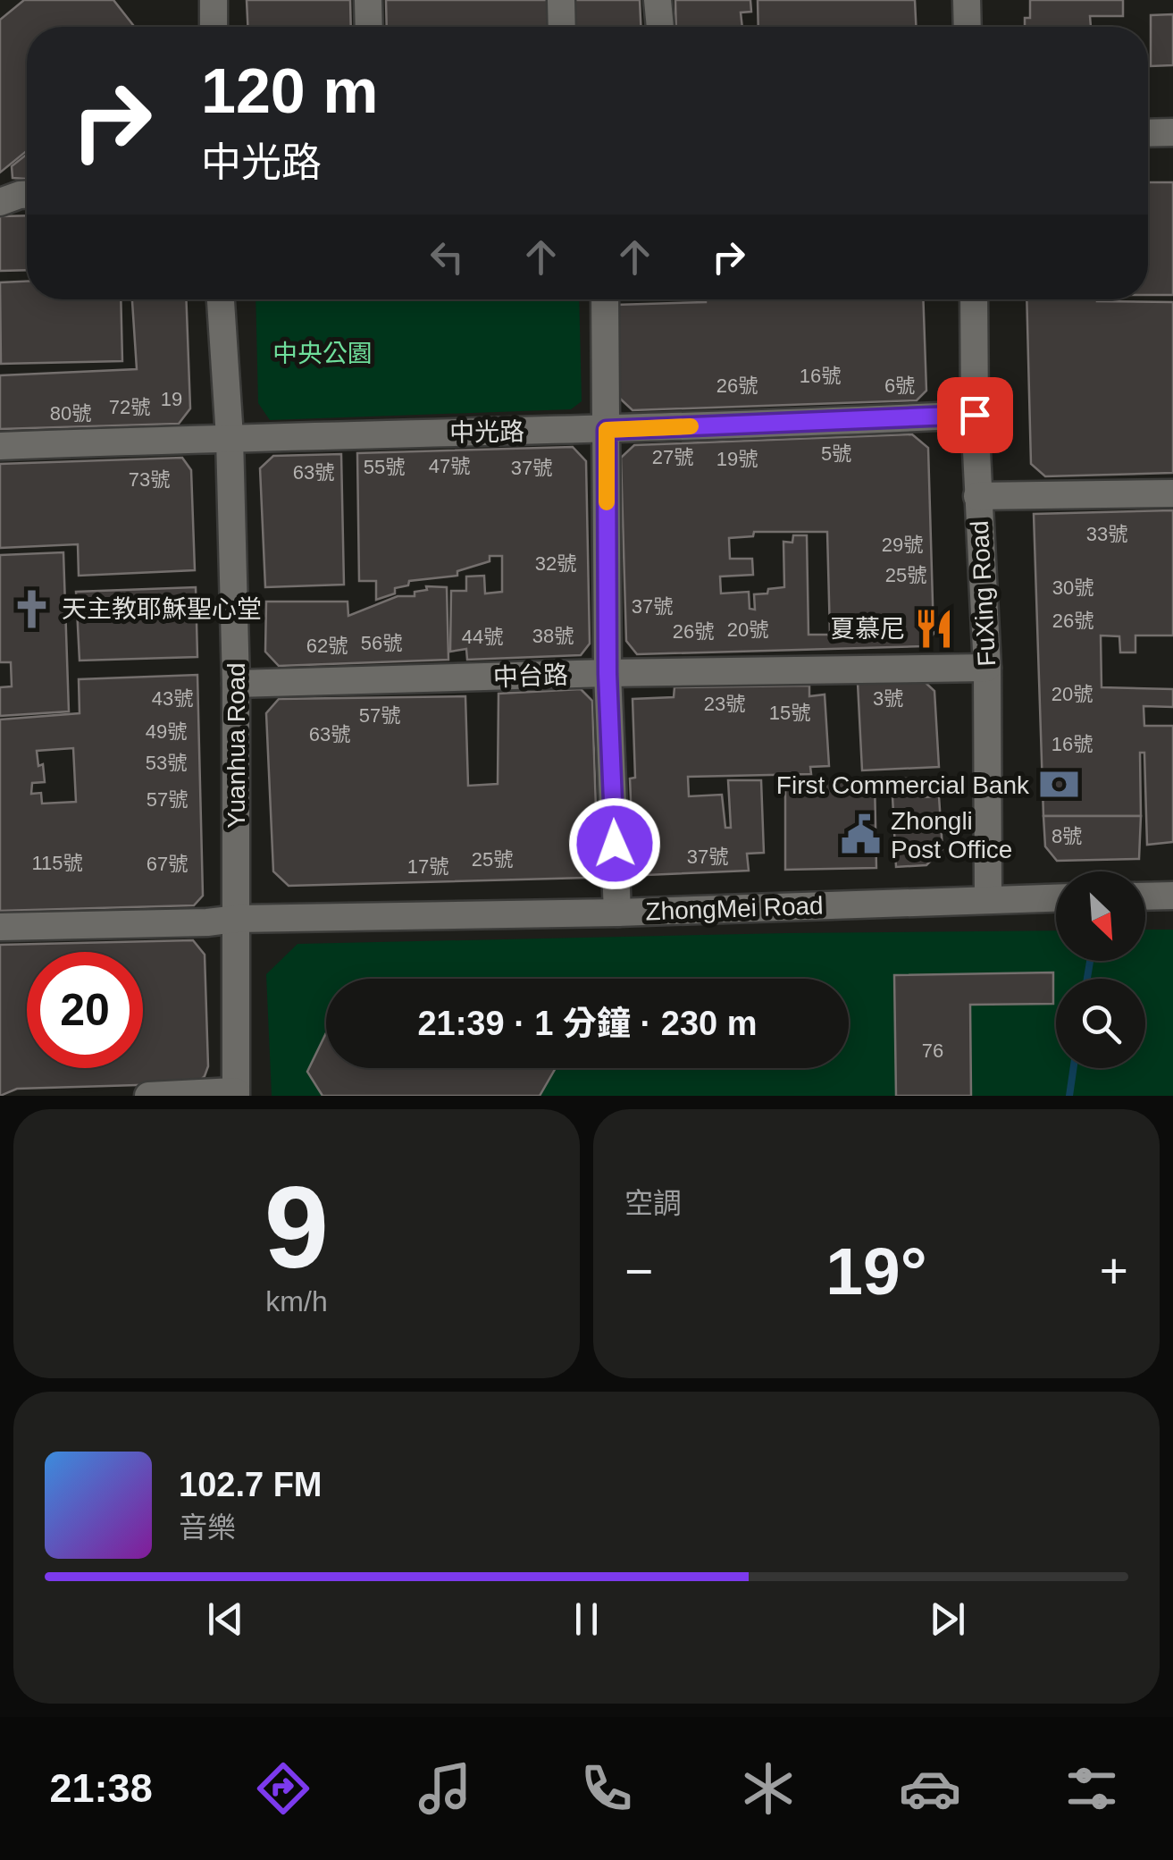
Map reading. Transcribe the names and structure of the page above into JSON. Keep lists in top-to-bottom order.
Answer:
{
  "streets": {
    "street": [
      "中光路",
      "FuXing Road",
      "中台路",
      "Yuanhua Road",
      "ZhongMei Road"
    ]
  },
  "crossings": [
    ["中光路", "FuXing Road"],
    ["中光路", "Yuanhua Road"],
    ["FuXing Road", "中台路"],
    ["FuXing Road", "ZhongMei Road"],
    ["中台路", "Yuanhua Road"],
    ["Yuanhua Road", "ZhongMei Road"]
  ],
  "parks": ["中央公園"],
  "places": {
    "church": ["天主教耶穌聖心堂"],
    "restaurant": ["夏慕尼"],
    "bank": ["First Commercial Bank"],
    "public building": ["Zhongli Post Office"]
  },
  "house_numbers": [
    "16號",
    "26號",
    "6號",
    "19",
    "72號",
    "80號",
    "5號",
    "27號",
    "19號",
    "47號",
    "55號",
    "37號",
    "63號",
    "73號",
    "33號",
    "29號",
    "32號",
    "25號",
    "30號",
    "37號",
    "26號",
    "20號",
    "26號",
    "38號",
    "44號",
    "56號",
    "62號",
    "20號",
    "43號",
    "3號",
    "23號",
    "15號",
    "57號",
    "49號",
    "63號",
    "16號",
    "53號",
    "57號",
    "8號",
    "37號",
    "25號",
    "115號",
    "67號",
    "17號",
    "76"
  ],
  "north": "bottom right",
  "page": {
    "turn": ["120 m", "中光路"],
    "limit": "20",
    "trip": "21:39 · 1 分鐘 · 230 m",
    "tile": [
      ["9", "km/h"],
      "空調"
    ],
    "heat": ["−", "19°", "+"],
    "song": ["102.7 FM", "音樂"],
    "tabs": "21:38"
  }
}
